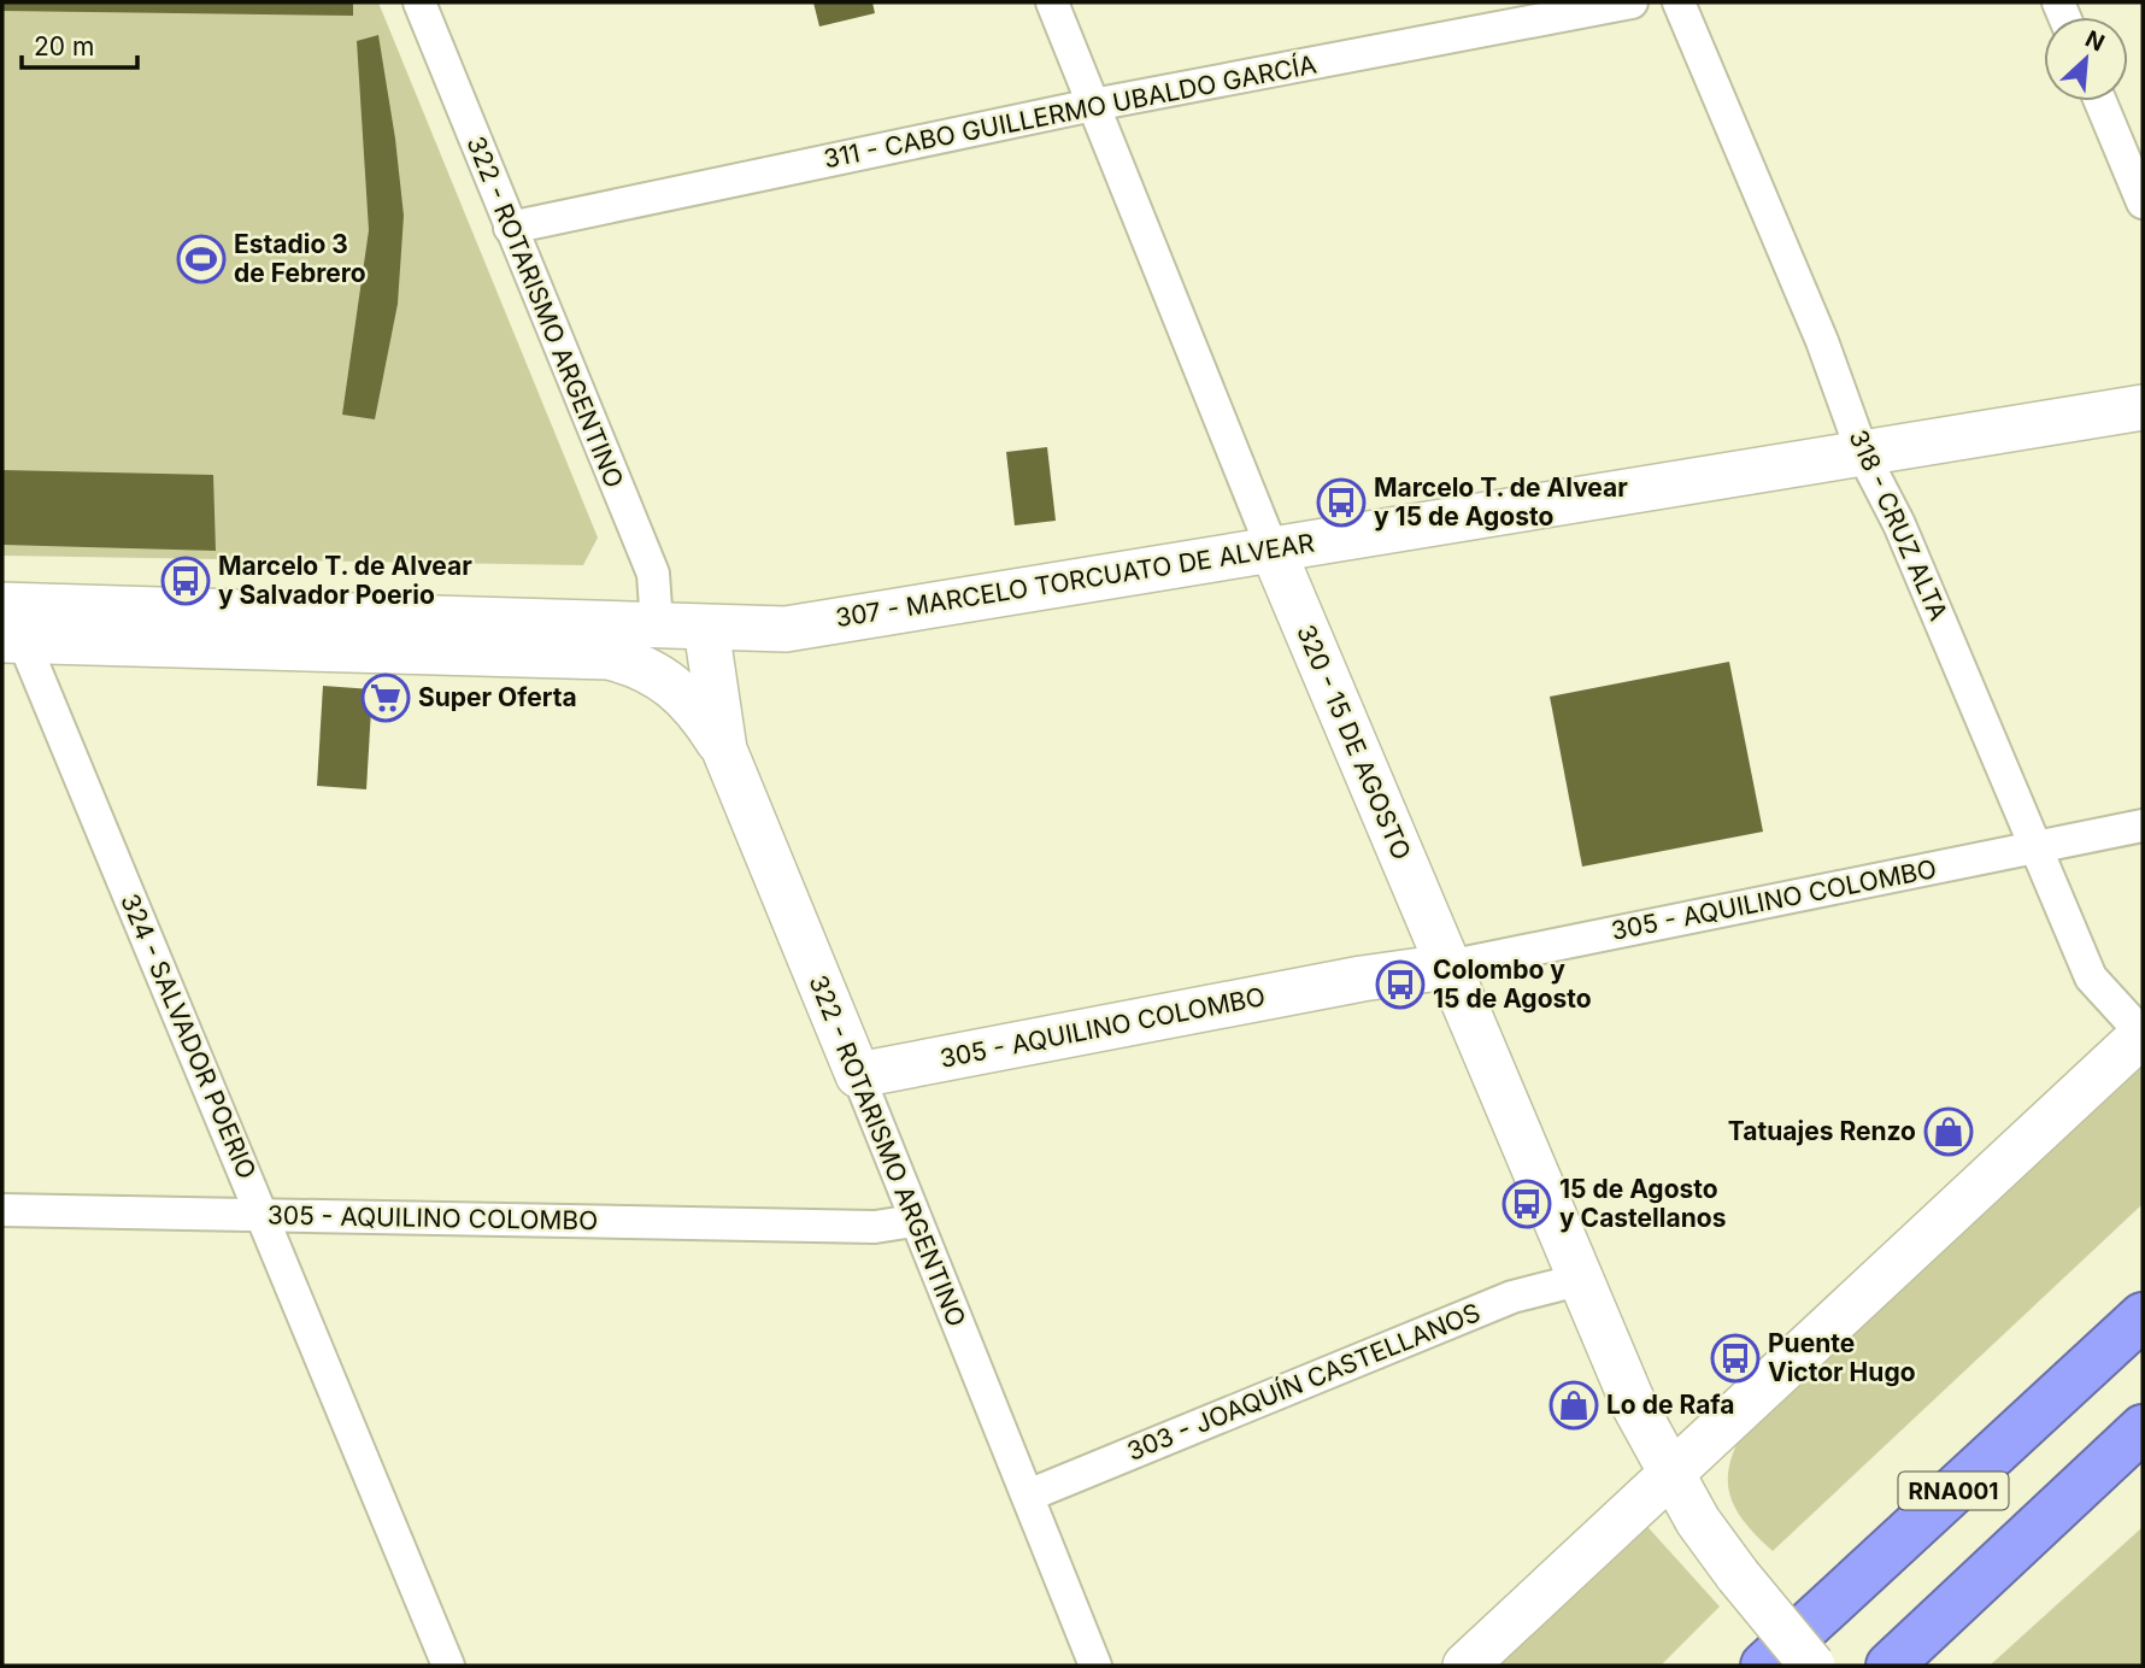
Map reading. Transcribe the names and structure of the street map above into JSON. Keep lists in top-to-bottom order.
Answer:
{
  "streets": {
    "highway": ["RNA001"],
    "street": [
      "311 - CABO GUILLERMO UBALDO GARCÍA",
      "322 - ROTARISMO ARGENTINO",
      "318 - CRUZ ALTA",
      "307 - MARCELO TORCUATO DE ALVEAR",
      "320 - 15 DE AGOSTO",
      "305 - AQUILINO COLOMBO",
      "324 - SALVADOR POERIO",
      "303 - JOAQUÍN CASTELLANOS"
    ]
  },
  "crossings": [
    ["311 - CABO GUILLERMO UBALDO GARCÍA", "322 - ROTARISMO ARGENTINO"],
    ["311 - CABO GUILLERMO UBALDO GARCÍA", "320 - 15 DE AGOSTO"],
    ["322 - ROTARISMO ARGENTINO", "307 - MARCELO TORCUATO DE ALVEAR"],
    ["322 - ROTARISMO ARGENTINO", "305 - AQUILINO COLOMBO"],
    ["322 - ROTARISMO ARGENTINO", "303 - JOAQUÍN CASTELLANOS"],
    ["318 - CRUZ ALTA", "307 - MARCELO TORCUATO DE ALVEAR"],
    ["318 - CRUZ ALTA", "305 - AQUILINO COLOMBO"],
    ["307 - MARCELO TORCUATO DE ALVEAR", "320 - 15 DE AGOSTO"],
    ["307 - MARCELO TORCUATO DE ALVEAR", "324 - SALVADOR POERIO"],
    ["320 - 15 DE AGOSTO", "305 - AQUILINO COLOMBO"],
    ["320 - 15 DE AGOSTO", "303 - JOAQUÍN CASTELLANOS"],
    ["305 - AQUILINO COLOMBO", "324 - SALVADOR POERIO"]
  ],
  "places": {
    "sports": ["Estadio 3 de Febrero"],
    "bus stop": [
      "Marcelo T. de Alvear y 15 de Agosto",
      "Marcelo T. de Alvear y Salvador Poerio",
      "Colombo y 15 de Agosto",
      "15 de Agosto y Castellanos",
      "Puente Victor Hugo"
    ],
    "supermarket": ["Super Oferta"],
    "shop": ["Tatuajes Renzo", "Lo de Rafa"]
  },
  "scale_bar": "20 m",
  "north": "top right"
}
